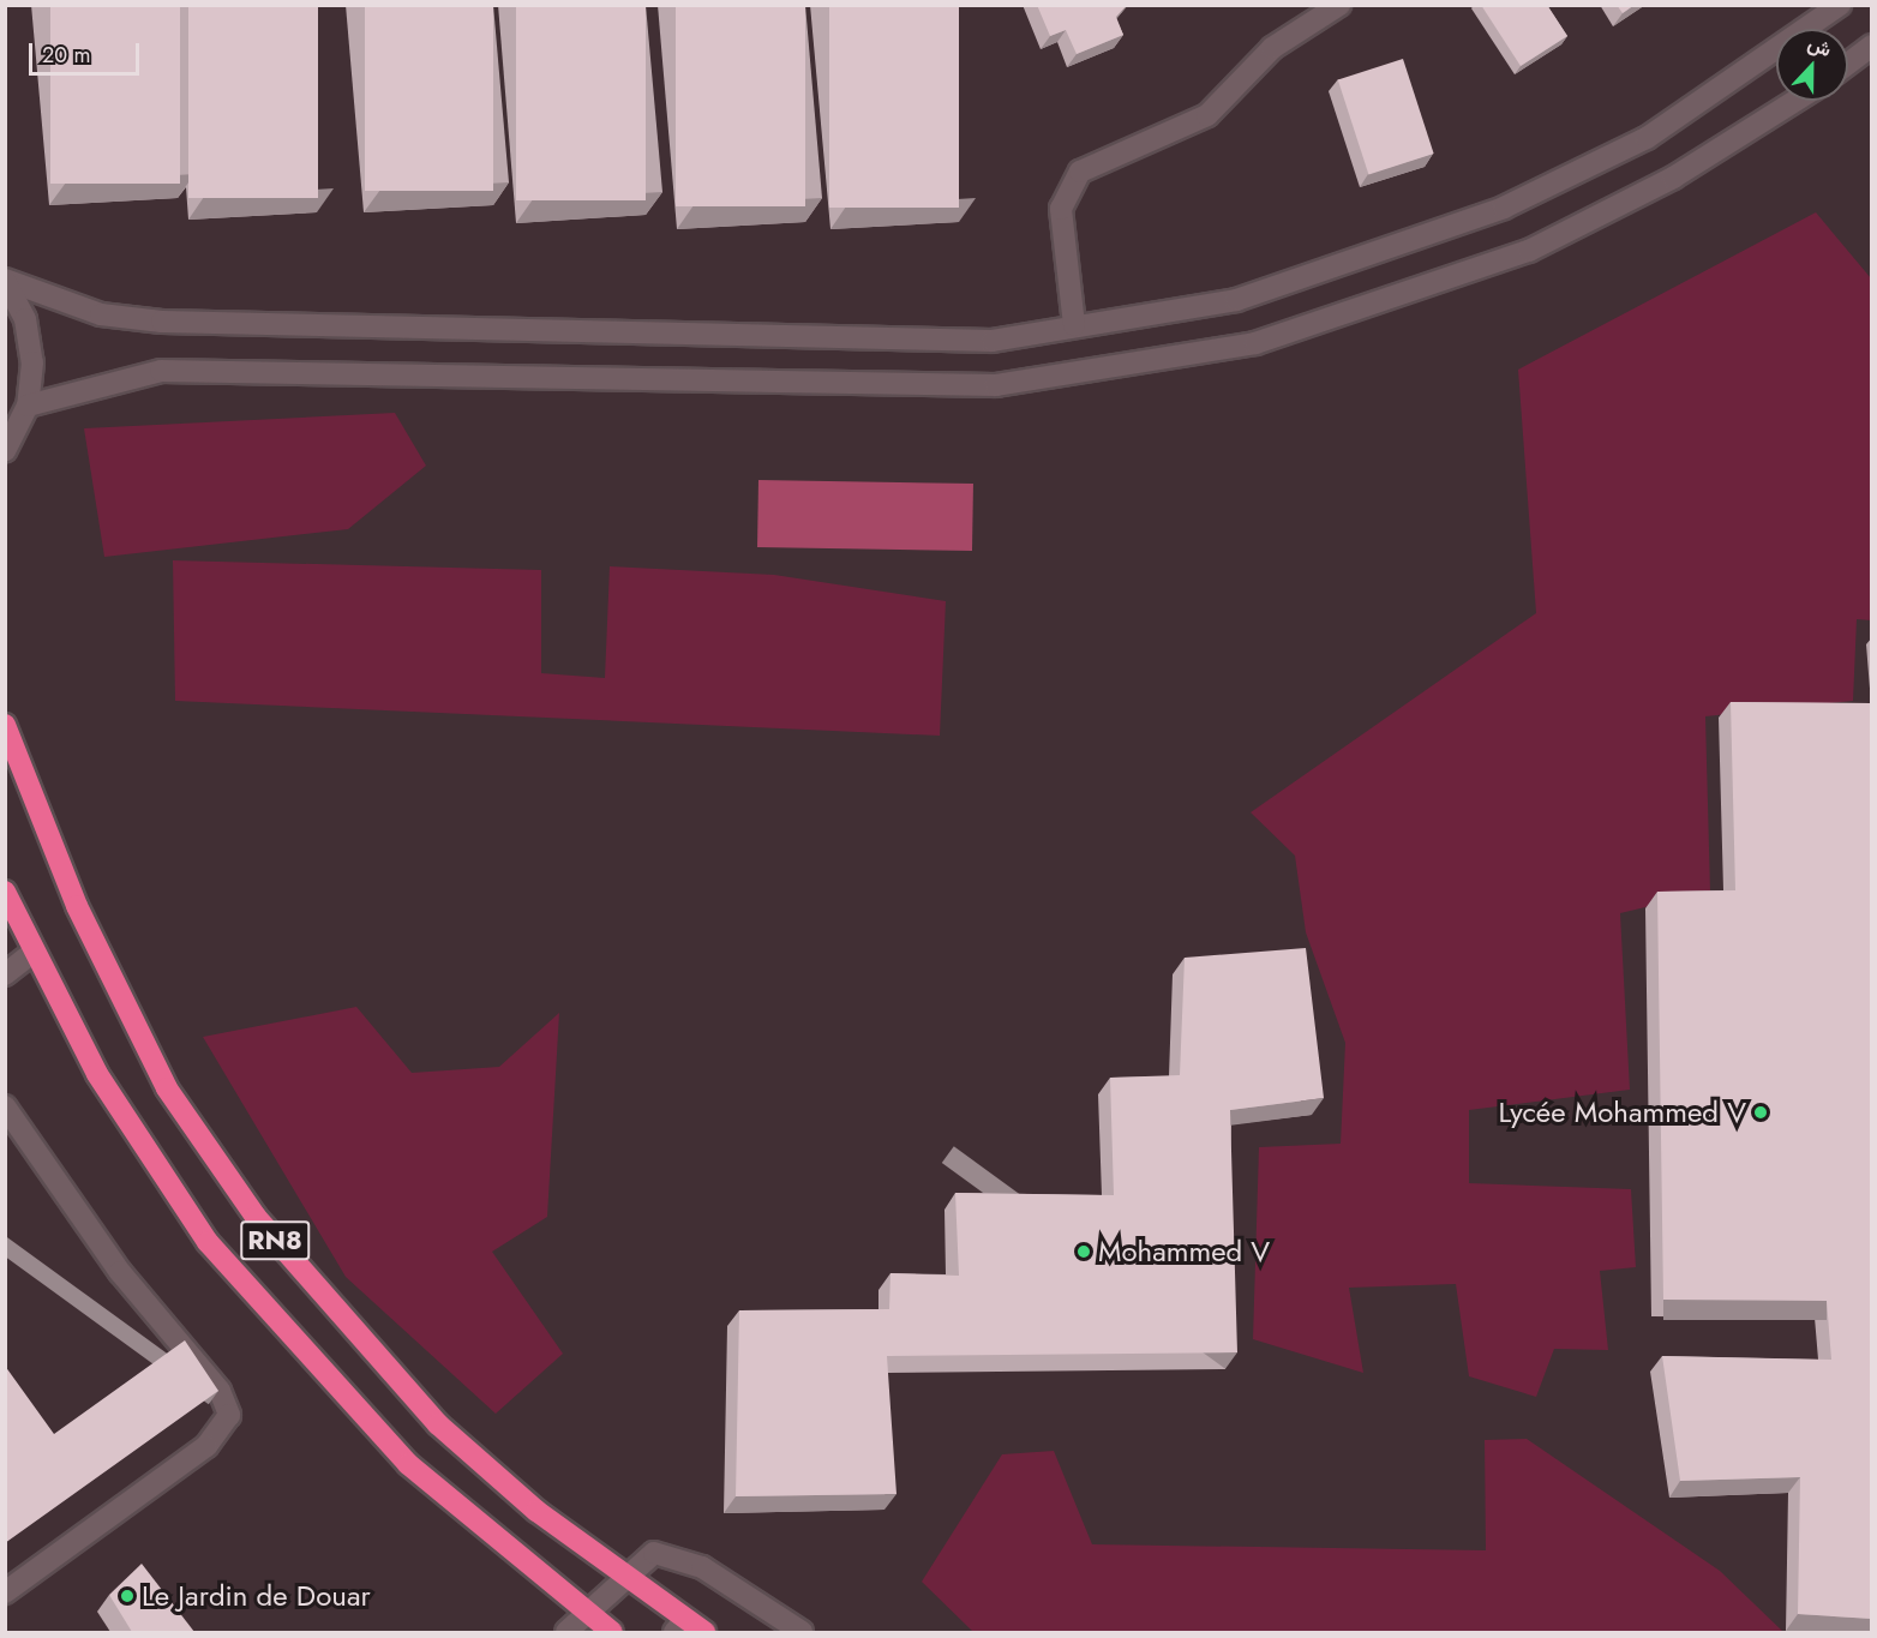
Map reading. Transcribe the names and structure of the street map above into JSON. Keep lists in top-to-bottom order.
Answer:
{
  "streets": {
    "highway": ["RN8"]
  },
  "places": ["Lycée Mohammed V", "Mohammed V", "Le Jardin de Douar"],
  "scale_bar": "20 m",
  "north": "top"
}
